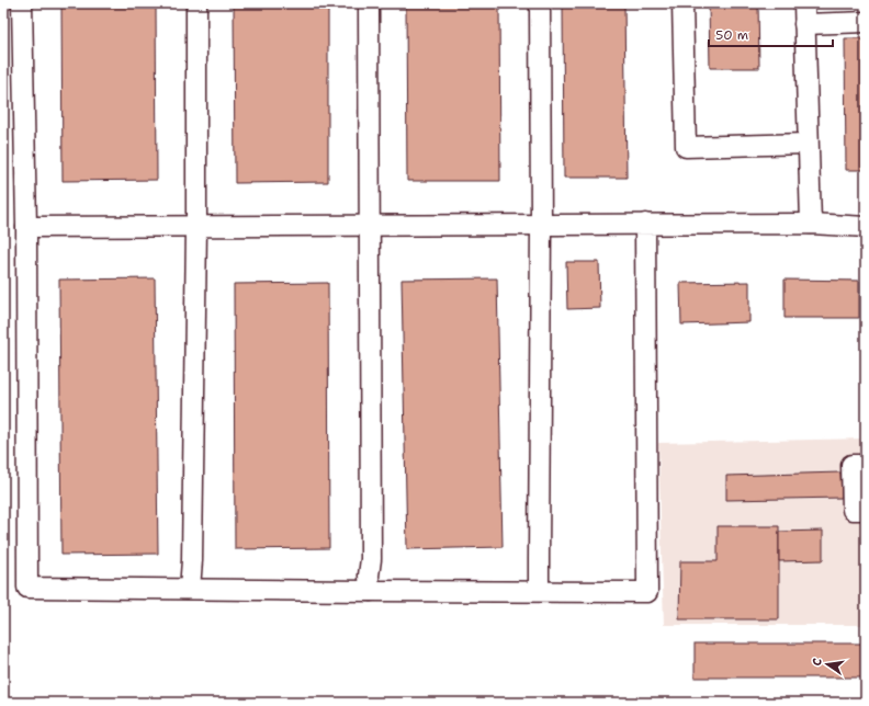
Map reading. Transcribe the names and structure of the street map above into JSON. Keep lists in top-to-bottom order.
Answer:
{
  "scale_bar": "50 m",
  "north": "left"
}
